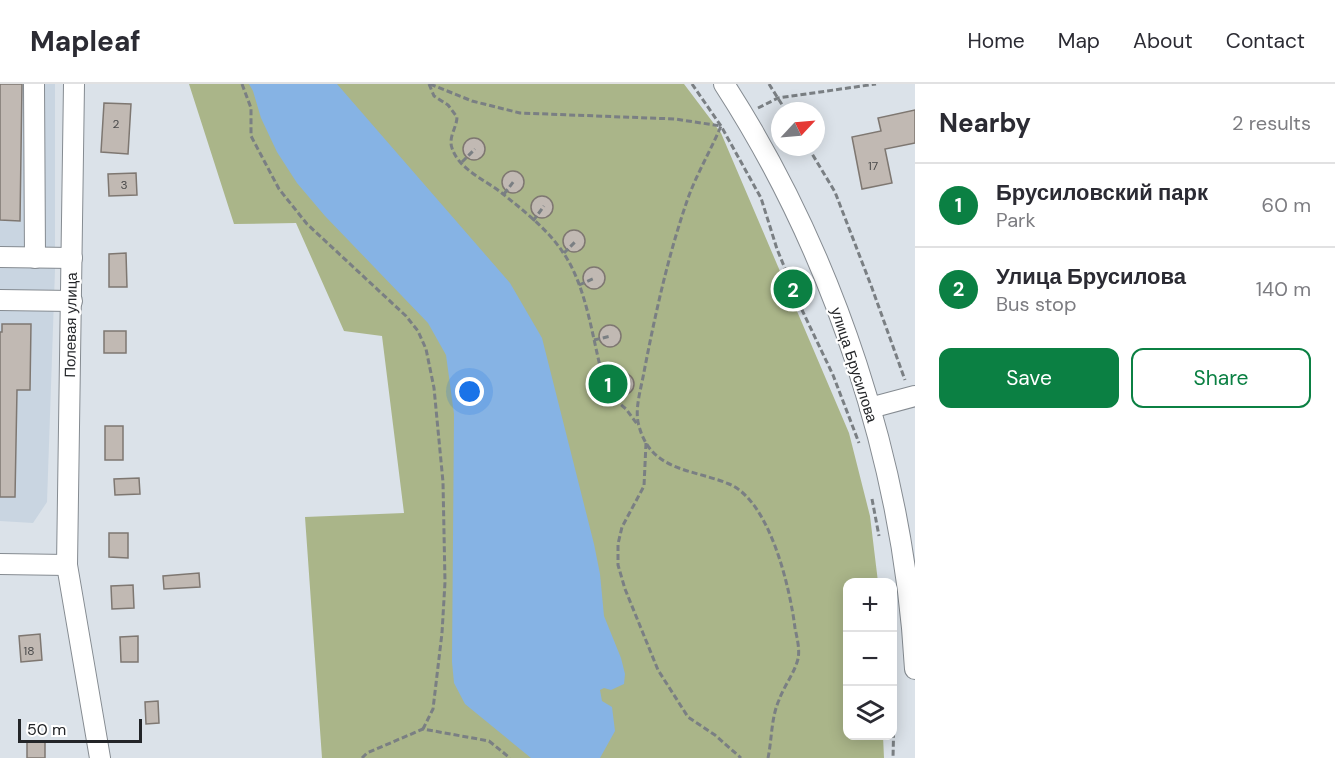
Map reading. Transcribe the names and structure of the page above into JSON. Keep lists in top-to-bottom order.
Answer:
{
  "streets": {
    "street": ["Полевая улица", "улица Брусилова"]
  },
  "house_numbers": [
    "2",
    "17",
    "3",
    "18"
  ],
  "scale_bar": "50 m",
  "north": "top right",
  "page": {
    "header": "Mapleaf",
    "nav": [
      "Home",
      "Map",
      "About",
      "Contact"
    ],
    "heading": ["Nearby", "2 results"],
    "list": [
      {
        "mark": "1",
        "name": "Брусиловский парк",
        "note": "Park",
        "value": "60 m"
      },
      {
        "mark": "2",
        "name": "Улица Брусилова",
        "note": "Bus stop",
        "value": "140 m"
      }
    ],
    "pins": ["2", "1"],
    "buttons": ["Save", "Share"],
    "map_buttons": ["+", "−"],
    "scale": "50 m"
  }
}
